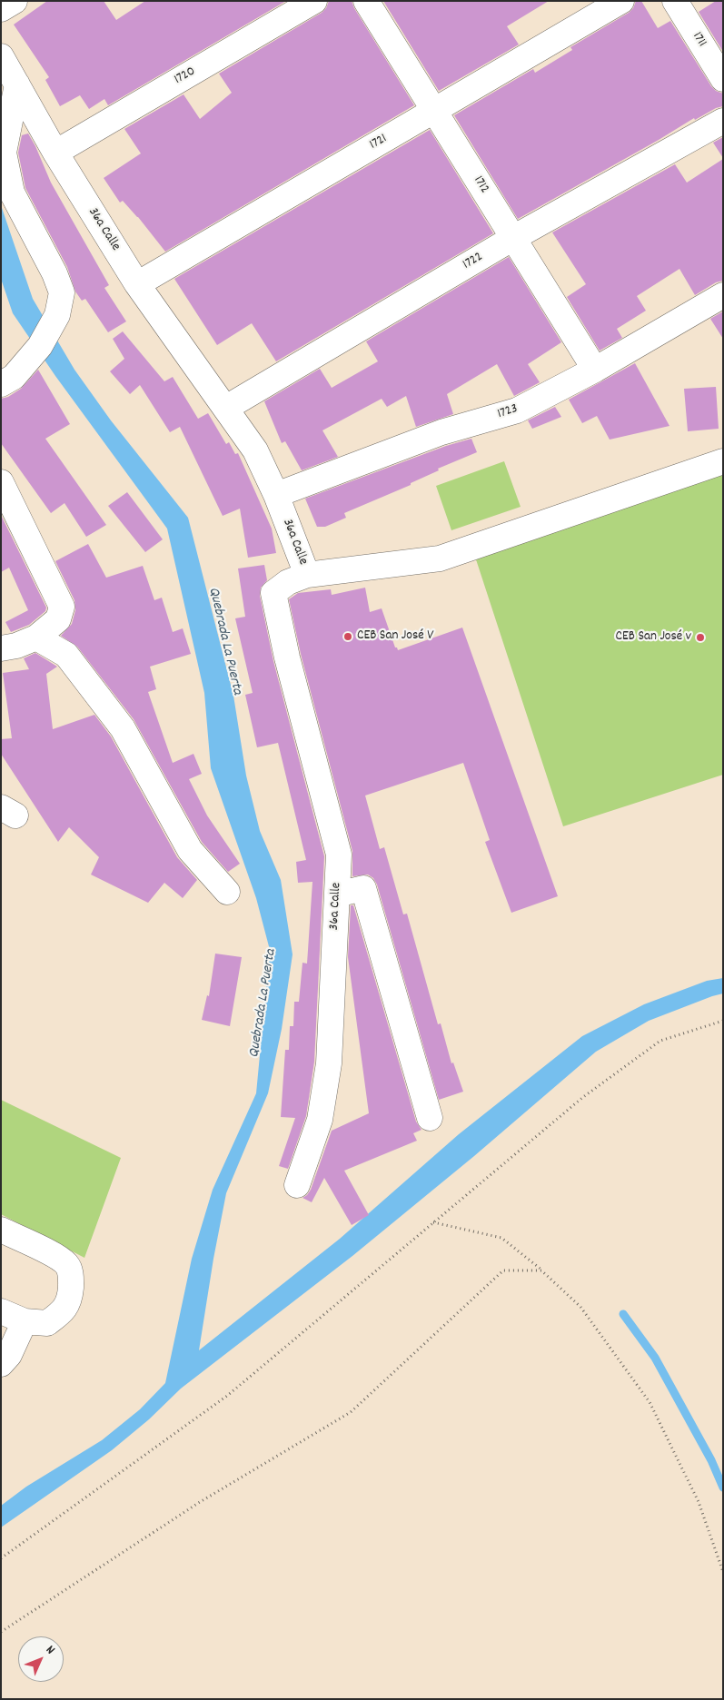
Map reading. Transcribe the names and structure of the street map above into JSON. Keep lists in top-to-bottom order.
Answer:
{
  "streets": {
    "street": [
      "1711",
      "1720",
      "1721",
      "1712",
      "36a Calle",
      "1722",
      "1723"
    ]
  },
  "crossings": [
    ["1720", "36a Calle"],
    ["1721", "1712"],
    ["1721", "36a Calle"],
    ["1712", "1722"],
    ["1712", "1723"],
    ["36a Calle", "1722"],
    ["36a Calle", "1723"]
  ],
  "water": ["Quebrada La Puerta"],
  "places": ["CEB San José V", "CEB San José v"],
  "north": "top right"
}
